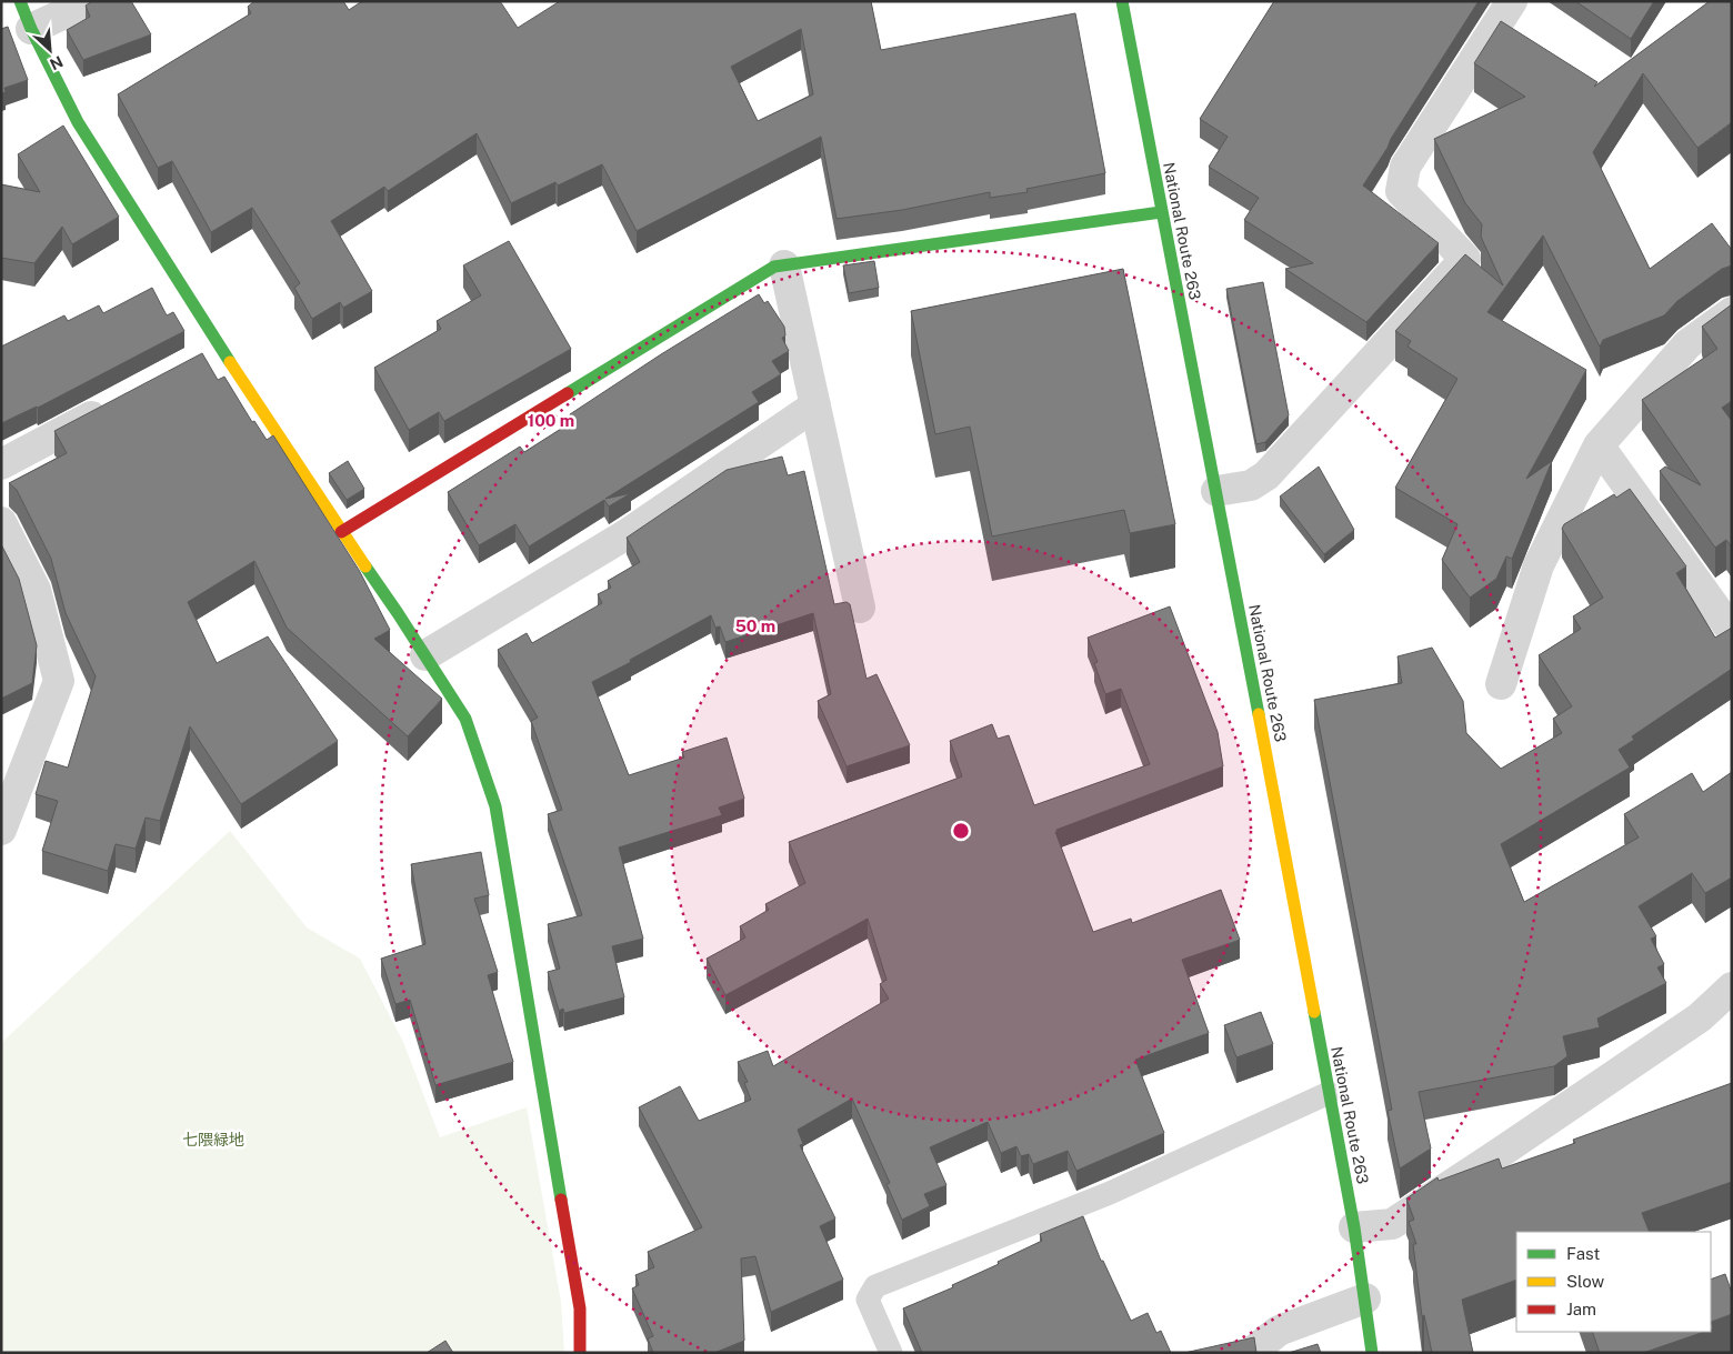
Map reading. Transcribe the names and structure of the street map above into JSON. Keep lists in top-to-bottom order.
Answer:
{
  "streets": {
    "main road": ["National Route 263"]
  },
  "parks": ["七隈緑地"],
  "legend": ["Fast", "Slow", "Jam"],
  "north": "bottom right",
  "rings": ["100 m", "50 m"]
}
